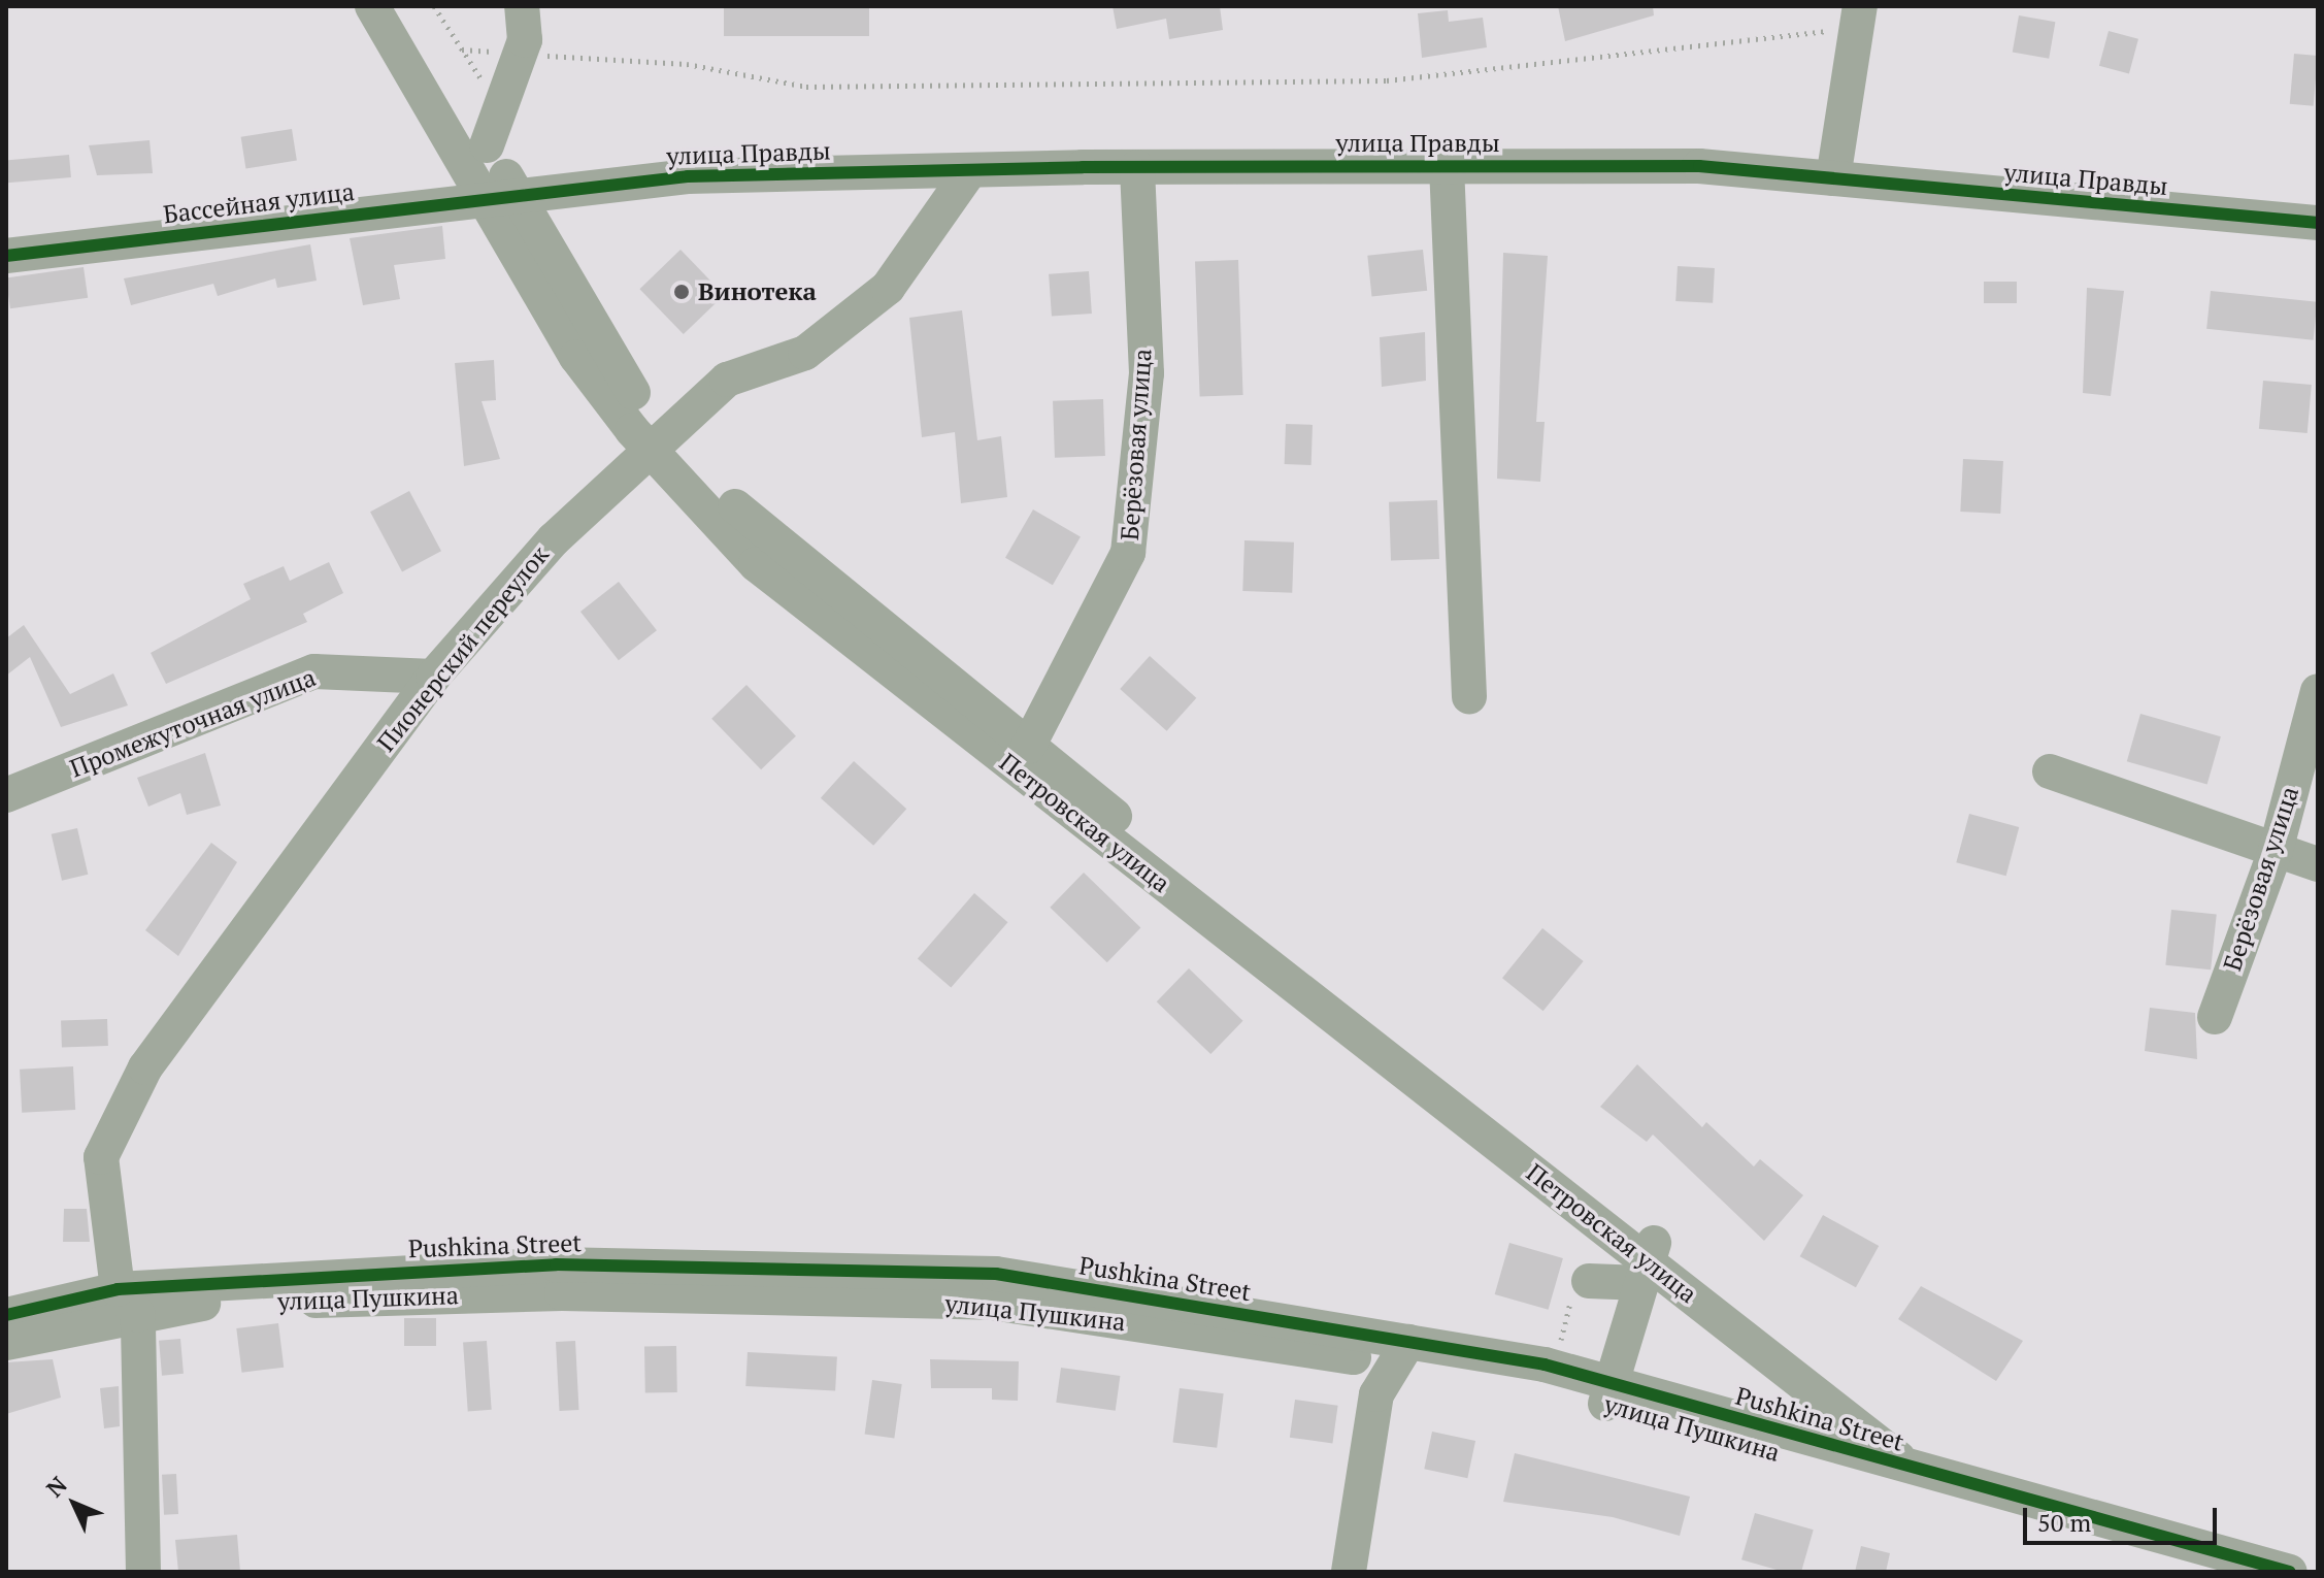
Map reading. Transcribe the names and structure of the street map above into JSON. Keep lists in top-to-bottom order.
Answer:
{
  "streets": {
    "street": [
      "улица Правды",
      "Бассейная улица",
      "Берёзовая улица",
      "Пионерский переулок",
      "Промежуточная улица",
      "Петровская улица",
      "Pushkina Street",
      "улица Пушкина"
    ]
  },
  "crossings": [
    ["улица Правды", "Бассейная улица"],
    ["улица Правды", "Берёзовая улица"],
    ["улица Правды", "Пионерский переулок"],
    ["Пионерский переулок", "Промежуточная улица"],
    ["Пионерский переулок", "Петровская улица"],
    ["Пионерский переулок", "Pushkina Street"],
    ["Петровская улица", "Pushkina Street"],
    ["Pushkina Street", "улица Пушкина"]
  ],
  "places": ["Винотека"],
  "scale_bar": "50 m",
  "north": "top left"
}
